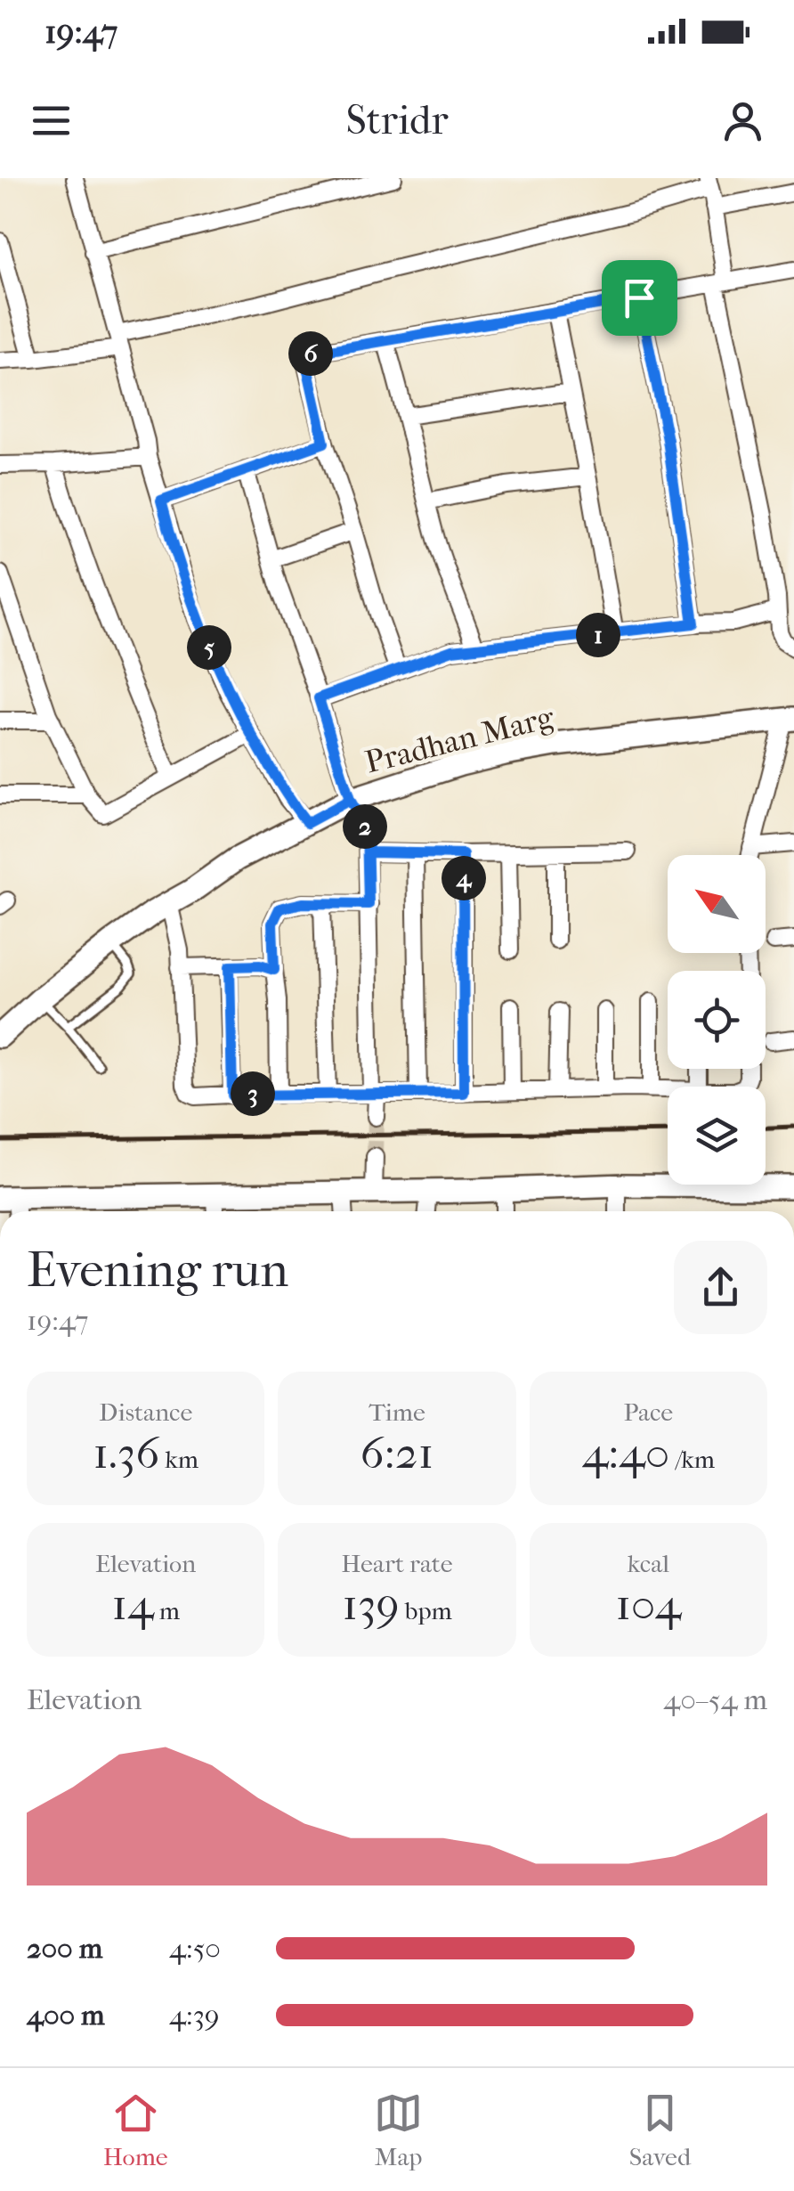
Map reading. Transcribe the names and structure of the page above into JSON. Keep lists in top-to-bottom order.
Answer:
{
  "streets": {
    "street": ["Pradhan Marg"]
  },
  "north": "top left",
  "page": {
    "status": "19:47",
    "header": "Stridr",
    "pins": [
      "6",
      "1",
      "5",
      "2",
      "4",
      "3"
    ],
    "heading": ["Evening run", "19:47"],
    "stats": [
      ["Distance", "1.36 km"],
      ["Time", "6:21"],
      ["Pace", "4:40 /km"],
      ["Elevation", "14 m"],
      ["Heart rate", "139 bpm"],
      ["kcal", "104"]
    ],
    "chart": ["Elevation", "40–54 m"],
    "list": [
      {
        "name": "200 m",
        "note": "4:50"
      },
      {
        "name": "400 m",
        "note": "4:39"
      }
    ],
    "tabs": ["Home", "Map", "Saved"]
  }
}
